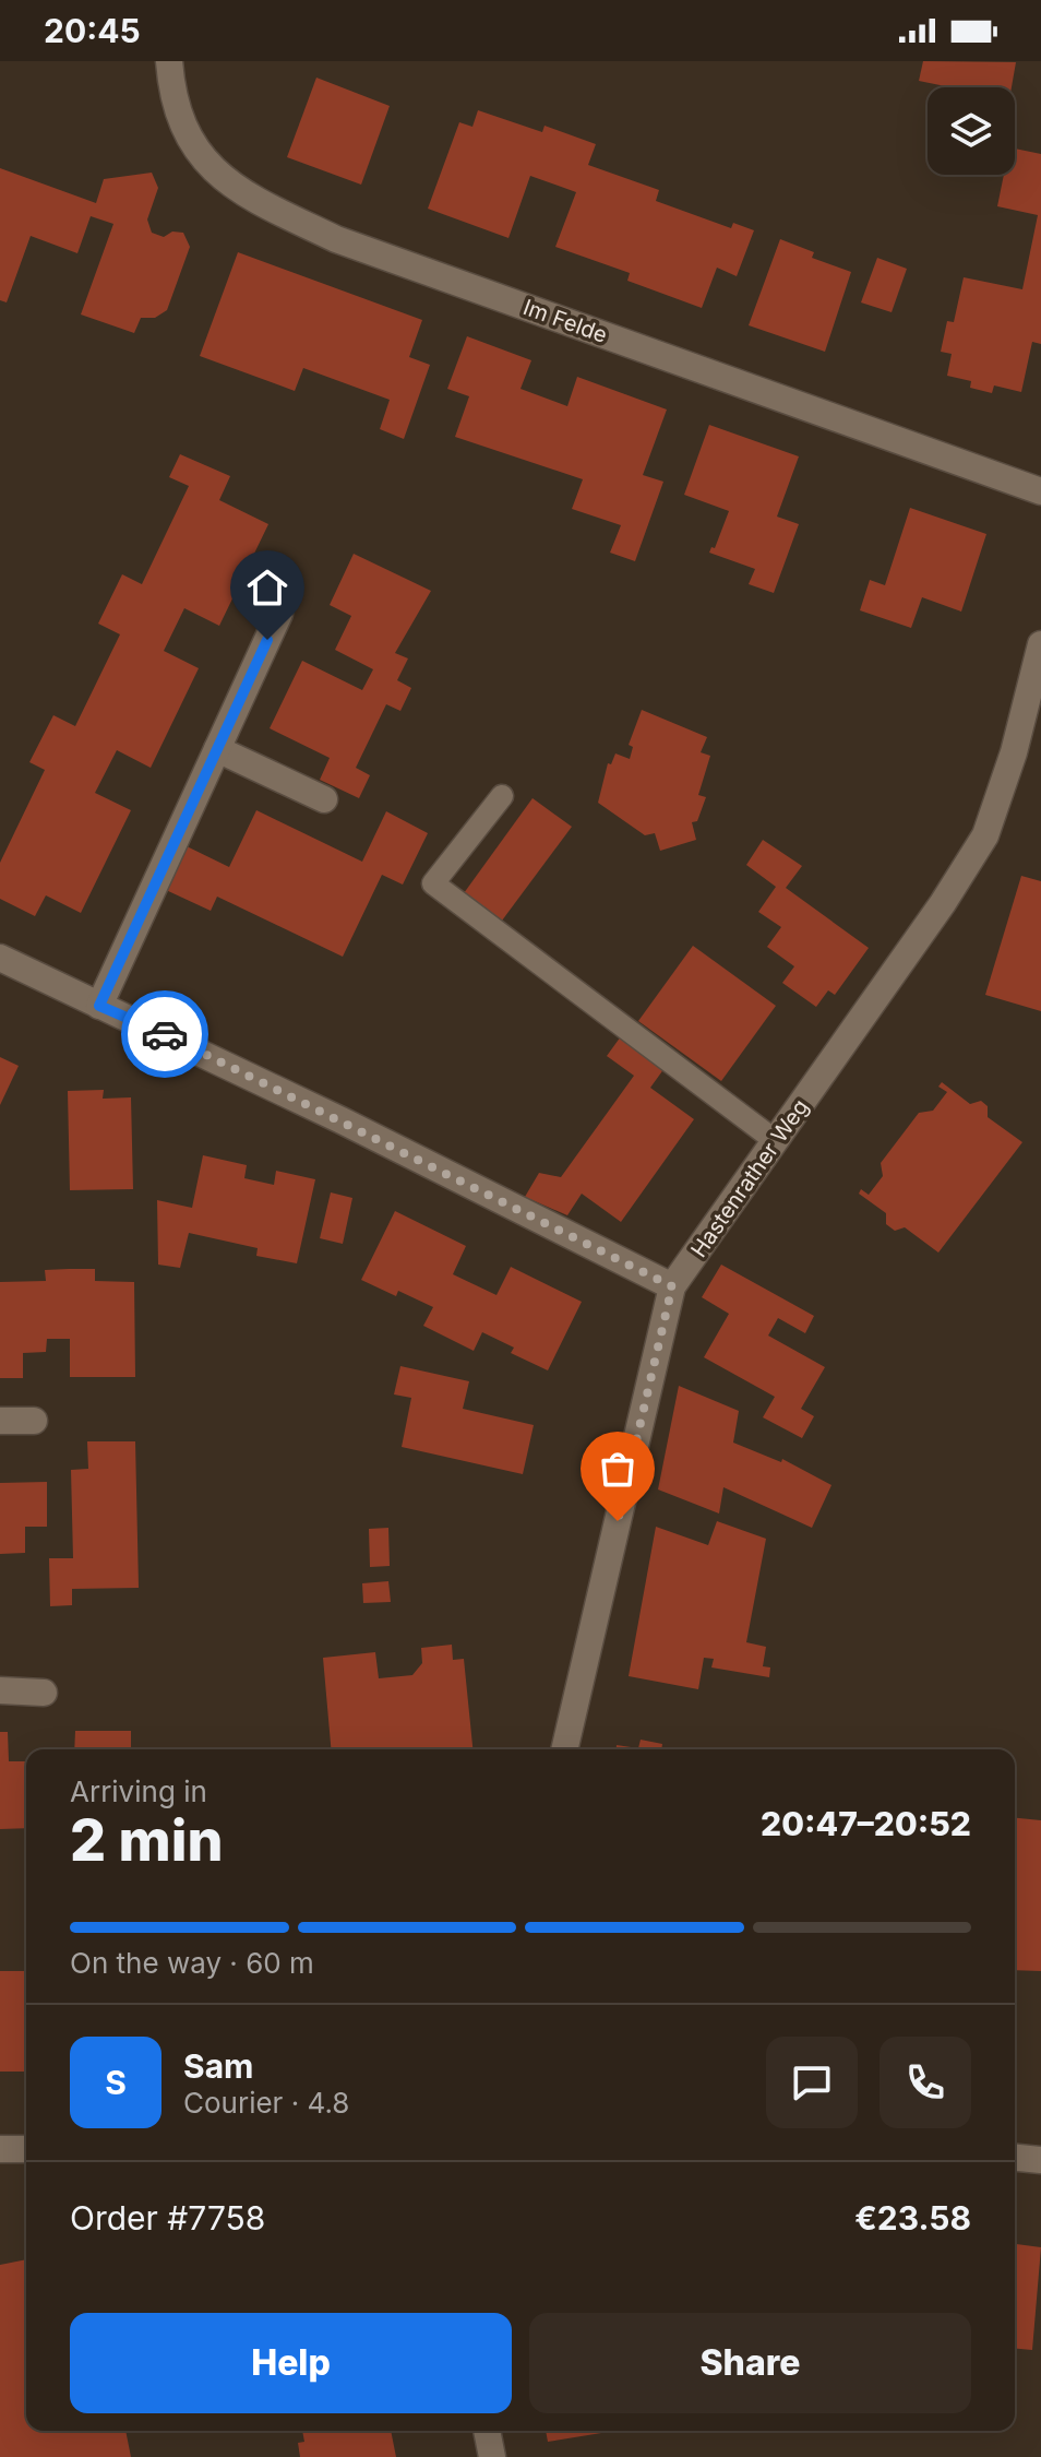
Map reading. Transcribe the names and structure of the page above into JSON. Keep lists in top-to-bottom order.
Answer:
{
  "streets": {
    "street": ["Im Felde", "Hastenrather Weg"]
  },
  "page": {
    "status": "20:45",
    "heading": ["2 min", "Arriving in", "20:47–20:52"],
    "panel": [
      "Sam",
      "Courier · 4.8",
      "Order #7758",
      "€23.58"
    ],
    "bar": "On the way · 60 m",
    "round": "S",
    "buttons": ["Help", "Share"]
  }
}
